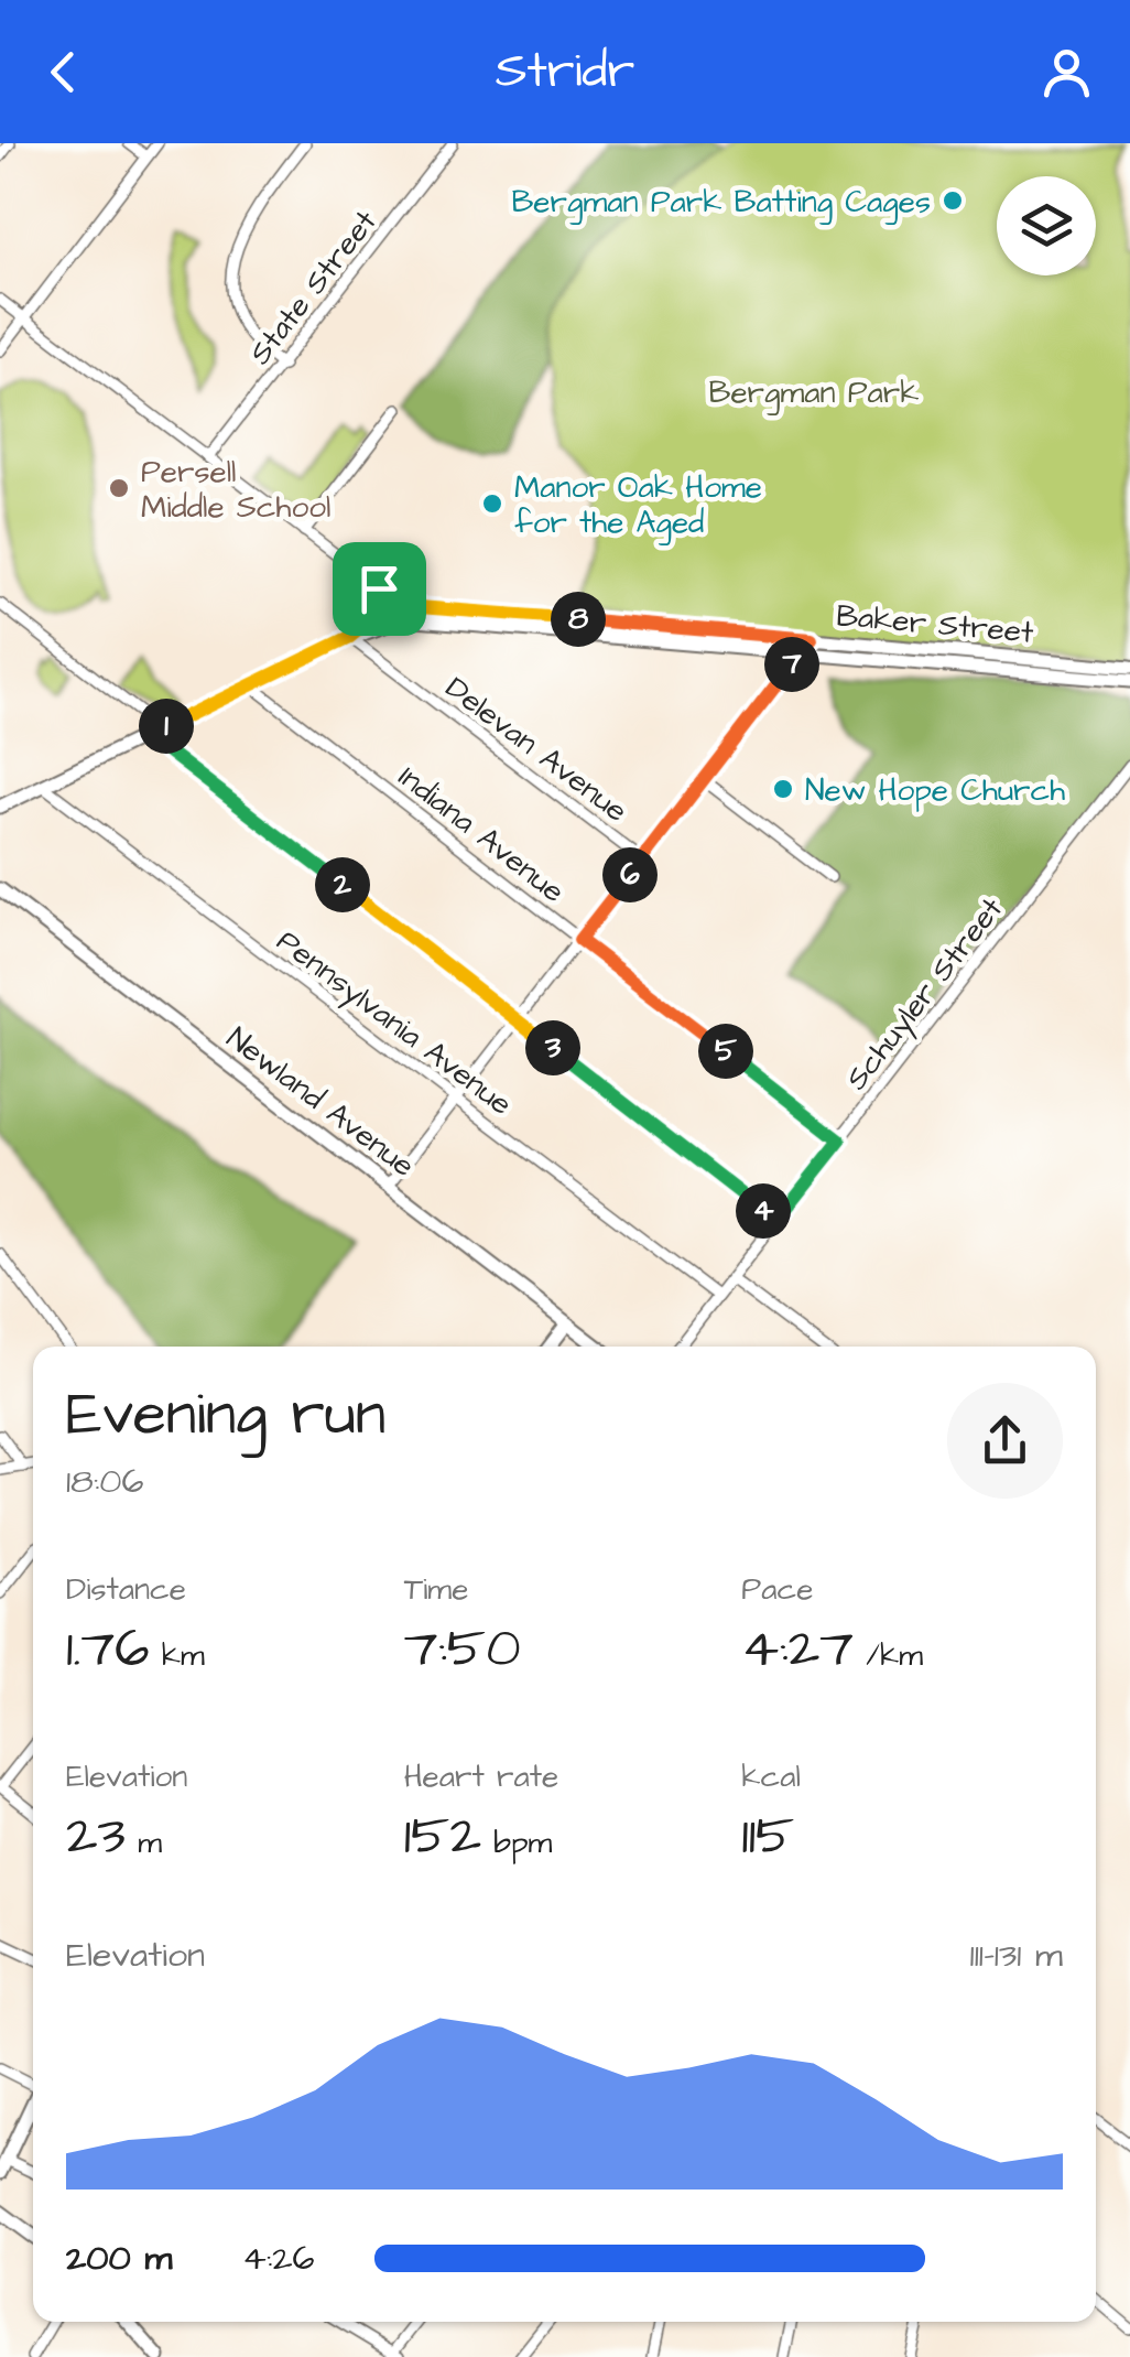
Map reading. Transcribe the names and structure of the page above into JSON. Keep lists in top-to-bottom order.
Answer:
{
  "streets": {
    "street": [
      "State Street",
      "Baker Street",
      "Delevan Avenue",
      "Indiana Avenue",
      "Schuyler Street",
      "Pennsylvania Avenue",
      "Newland Avenue"
    ]
  },
  "crossings": [
    ["Baker Street", "Delevan Avenue"],
    ["Baker Street", "Indiana Avenue"],
    ["Baker Street", "Pennsylvania Avenue"],
    ["Indiana Avenue", "Schuyler Street"],
    ["Schuyler Street", "Pennsylvania Avenue"]
  ],
  "parks": ["Bergman Park"],
  "places": [
    "Bergman Park Batting Cages",
    "Persell Middle School",
    "Manor Oak Home for the Aged",
    "New Hope Church"
  ],
  "page": {
    "header": "Stridr",
    "pins": [
      "8",
      "7",
      "1",
      "6",
      "2",
      "3",
      "5",
      "4"
    ],
    "heading": ["Evening run", "18:06"],
    "stats": [
      ["Distance", "1.76 km"],
      ["Time", "7:50"],
      ["Pace", "4:27 /km"],
      ["Elevation", "23 m"],
      ["Heart rate", "152 bpm"],
      ["kcal", "115"]
    ],
    "chart": ["Elevation", "111–131 m"],
    "list": [
      {
        "name": "200 m",
        "note": "4:26"
      }
    ]
  }
}
